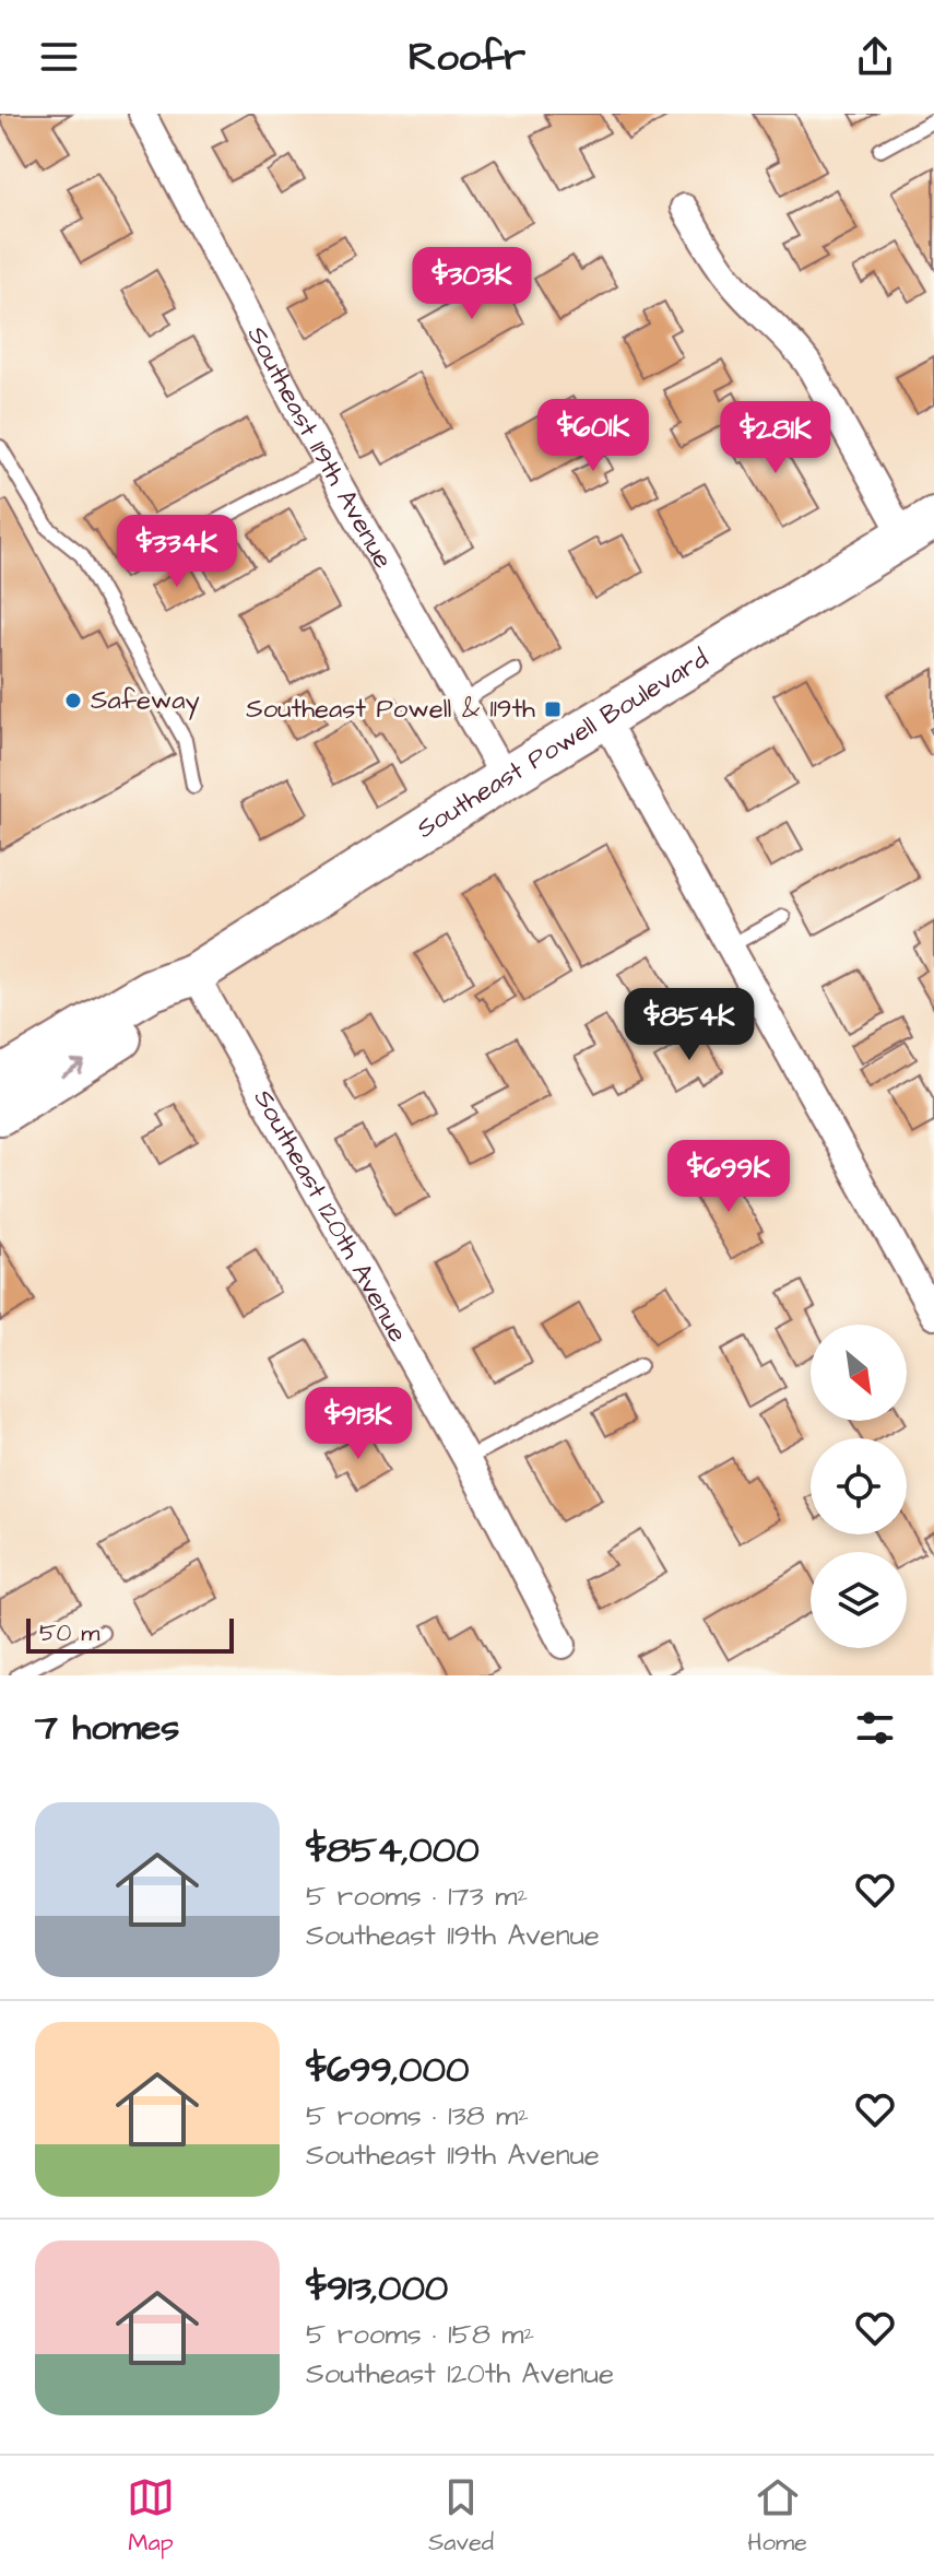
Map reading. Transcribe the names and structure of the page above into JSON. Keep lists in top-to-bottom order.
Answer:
{
  "streets": {
    "main road": ["Southeast Powell Boulevard"],
    "street": ["Southeast 119th Avenue", "Southeast 120th Avenue"]
  },
  "crossings": [
    ["Southeast 119th Avenue", "Southeast Powell Boulevard"],
    ["Southeast Powell Boulevard", "Southeast 120th Avenue"]
  ],
  "places": {
    "other": ["Safeway"],
    "transit": ["Southeast Powell & 119th"]
  },
  "scale_bar": "50 m",
  "north": "bottom right",
  "page": {
    "header": "Roofr",
    "price": [
      "$303K",
      "$601K",
      "$281K",
      "$334K",
      "$854K",
      "$699K",
      "$913K"
    ],
    "scale": "50 m",
    "heading": "7 homes",
    "list": [
      {
        "name": "$854,000",
        "note": "5 rooms · 173 m² · Southeast 119th Avenue"
      },
      {
        "name": "$699,000",
        "note": "5 rooms · 138 m² · Southeast 119th Avenue"
      },
      {
        "name": "$913,000",
        "note": "5 rooms · 158 m² · Southeast 120th Avenue"
      }
    ],
    "tabs": ["Map", "Saved", "Home"]
  }
}
